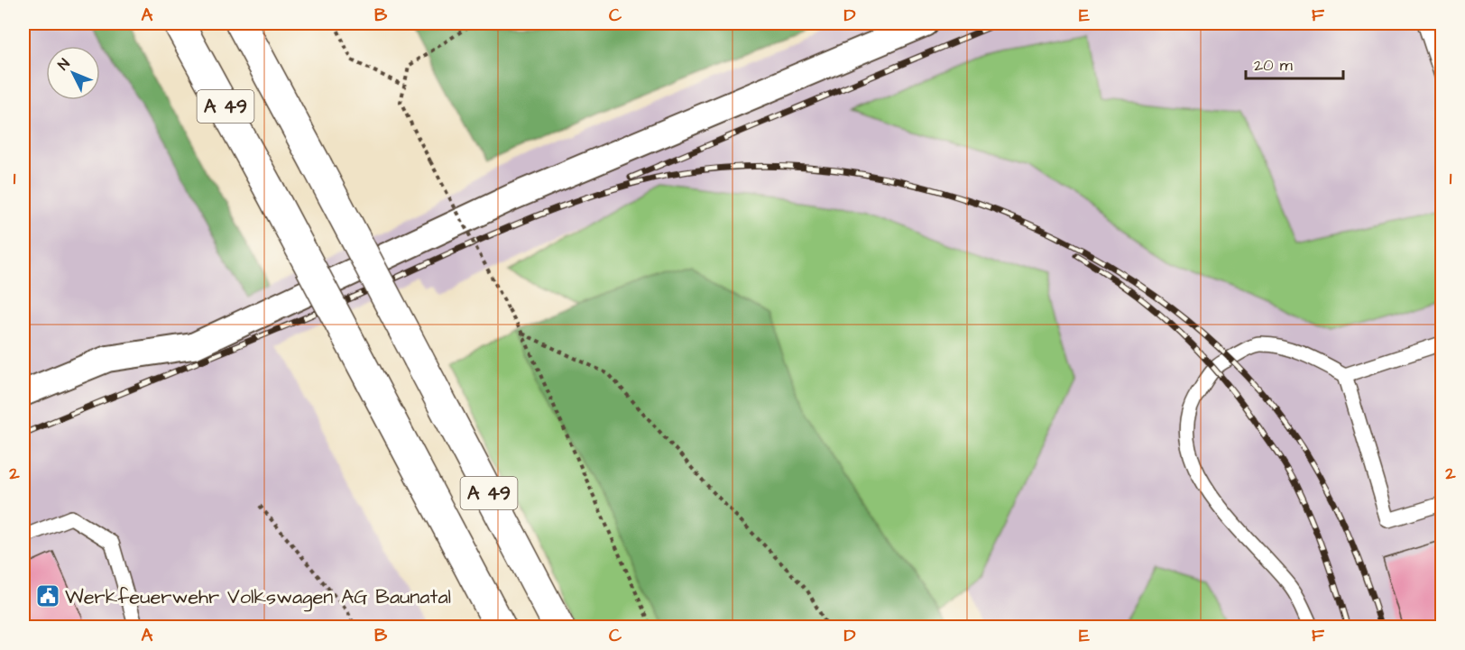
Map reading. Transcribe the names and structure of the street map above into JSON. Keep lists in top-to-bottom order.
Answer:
{
  "streets": {
    "highway": ["A 49"]
  },
  "places": {
    "public building": ["Werkfeuerwehr Volkswagen AG Baunatal"]
  },
  "scale_bar": "20 m",
  "north": "top left",
  "grid": {
    "columns": [
      "A",
      "B",
      "C",
      "D",
      "E",
      "F"
    ],
    "rows": ["1", "2"]
  }
}
